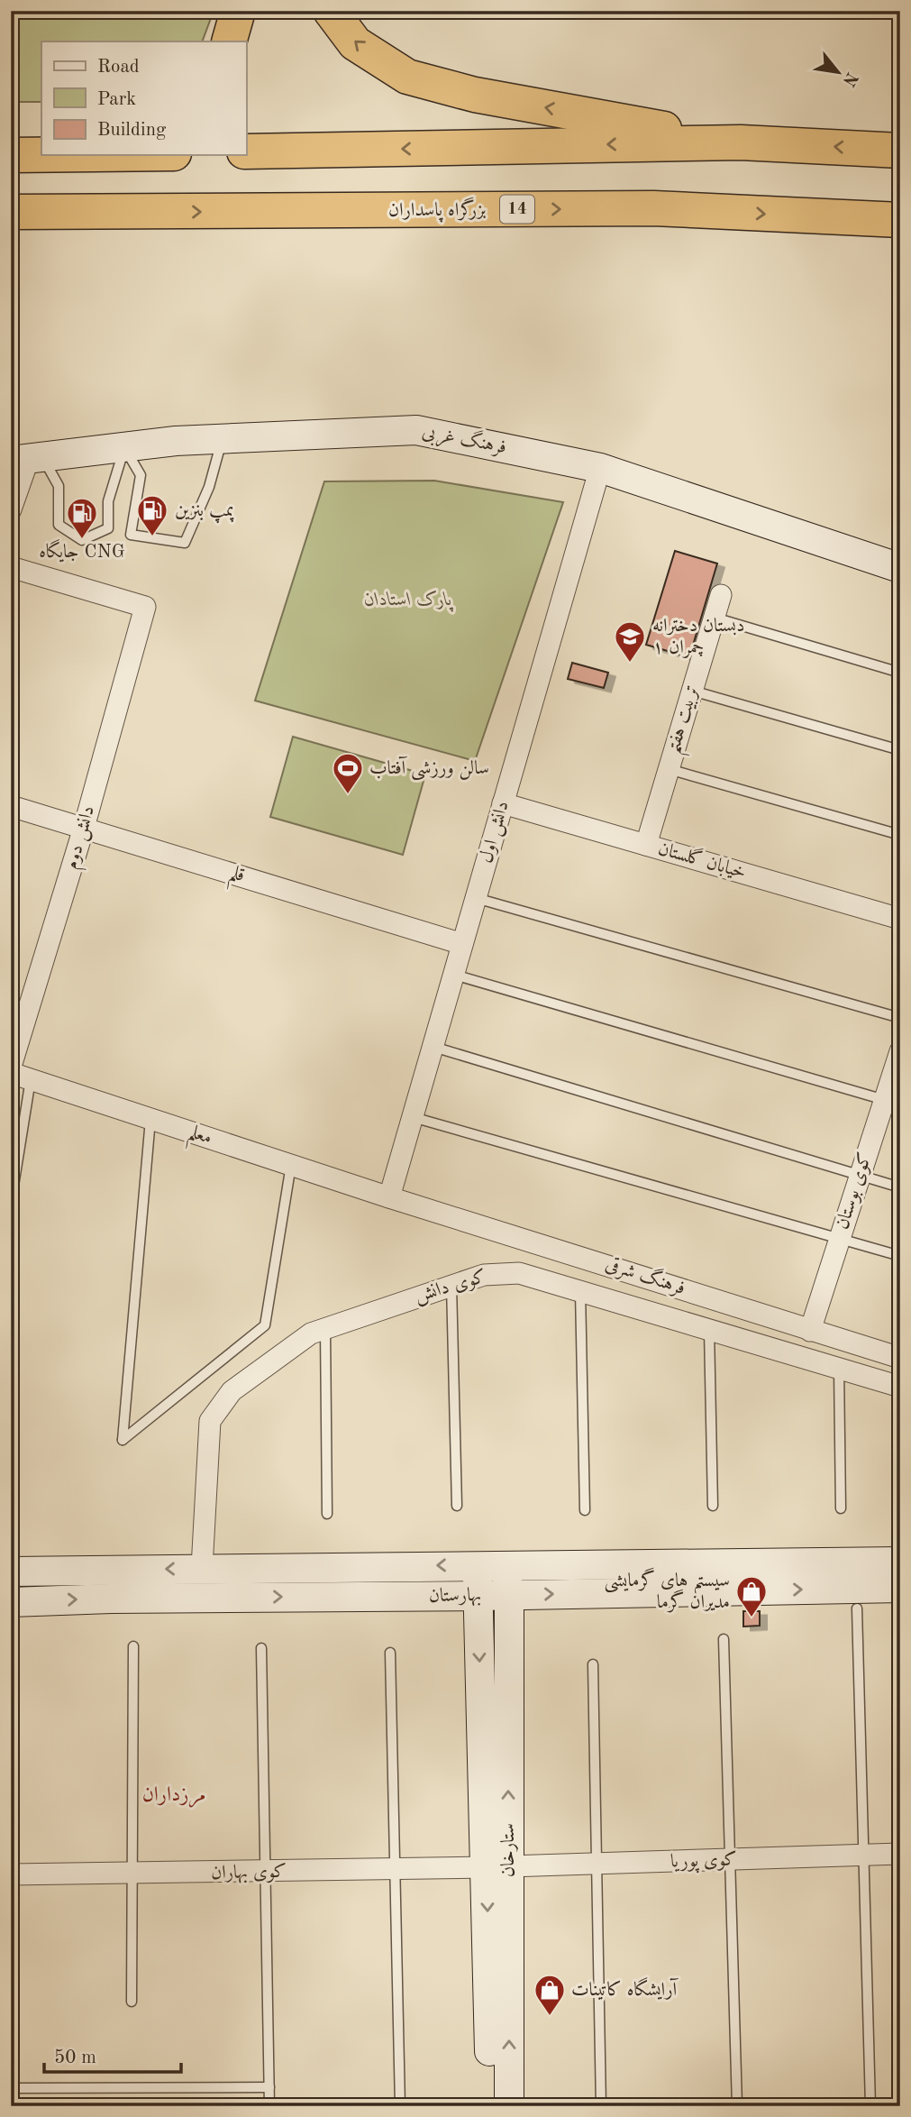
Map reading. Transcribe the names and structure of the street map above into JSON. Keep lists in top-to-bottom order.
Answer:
{
  "streets": {
    "highway": ["14", "بزرگراه پاسداران"],
    "street": [
      "فرهنگ غربی",
      "تربیت هفتم",
      "دانش اول",
      "دانش دوم",
      "خیابان گلستان",
      "قلم",
      "معلم",
      "کوی بوستان",
      "فرهنگ شرقی",
      "کوی دانش",
      "بهارستان",
      "ستارخان",
      "کوی پوریا",
      "کوی بهاران"
    ]
  },
  "crossings": [
    ["14", "بزرگراه پاسداران"],
    ["فرهنگ غربی", "دانش اول"],
    ["تربیت هفتم", "خیابان گلستان"],
    ["دانش اول", "خیابان گلستان"],
    ["دانش اول", "قلم"],
    ["دانش اول", "معلم"],
    ["دانش اول", "فرهنگ شرقی"],
    ["دانش دوم", "قلم"],
    ["معلم", "فرهنگ شرقی"],
    ["کوی بوستان", "فرهنگ شرقی"],
    ["کوی دانش", "بهارستان"],
    ["بهارستان", "ستارخان"],
    ["ستارخان", "کوی پوریا"],
    ["ستارخان", "کوی بهاران"],
    ["کوی پوریا", "کوی بهاران"]
  ],
  "districts": ["مرزداران"],
  "parks": ["پارک استادان"],
  "places": {
    "fuel station": ["پمپ بنزین", "جایگاه CNG"],
    "school or university": ["دبستان دخترانه چمران ۱"],
    "sports": ["سالن ورزشی آفتاب"],
    "shop": ["سیستم های گرمایشی مدیران گرما", "آرایشگاه کاتینات"]
  },
  "legend": ["Road", "Park", "Building"],
  "scale_bar": "50 m",
  "north": "bottom right"
}
